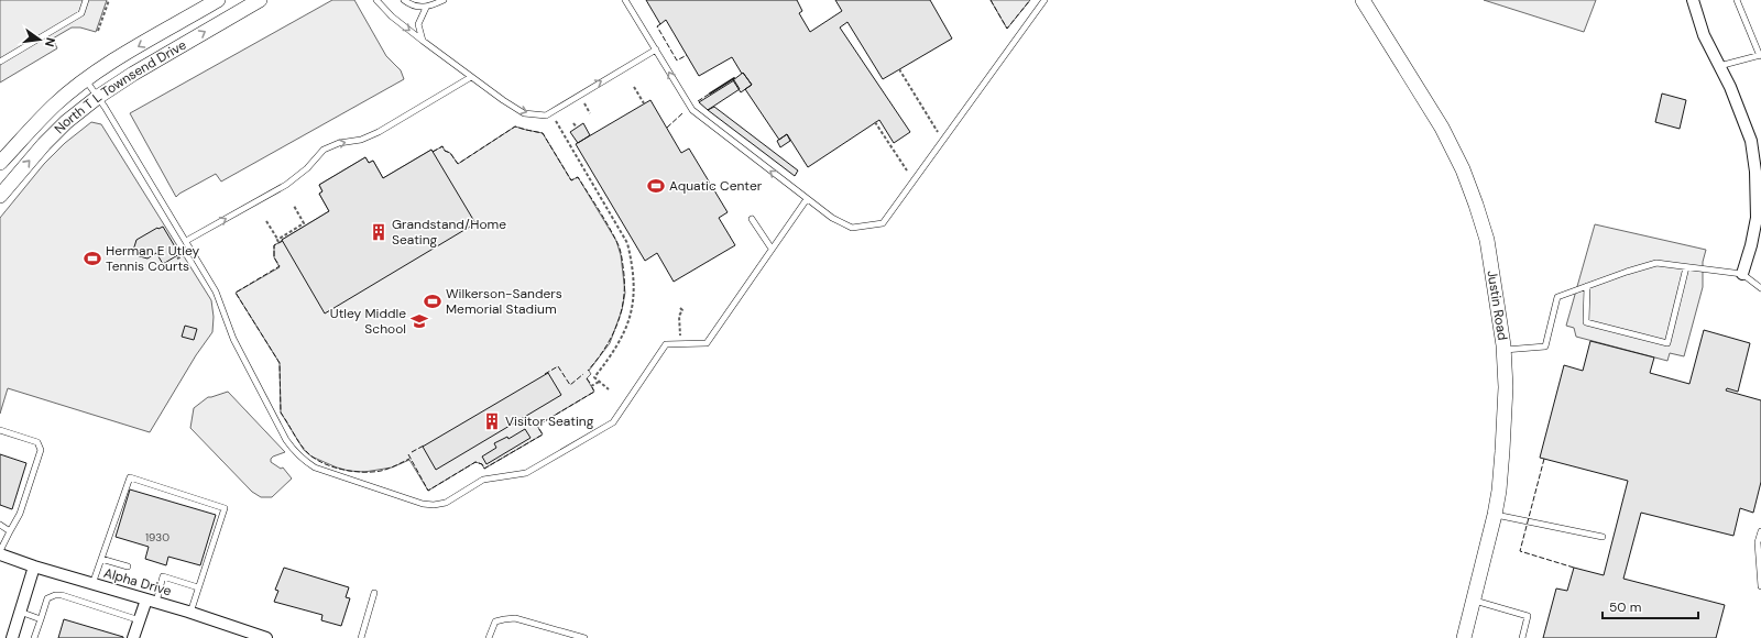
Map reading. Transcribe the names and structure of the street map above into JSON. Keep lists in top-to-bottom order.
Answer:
{
  "streets": {
    "street": ["North T L Townsend Drive", "Justin Road", "Alpha Drive"]
  },
  "places": {
    "sports": ["Aquatic Center", "Herman E Utley Tennis Courts", "Wilkerson-Sanders Memorial Stadium"],
    "building": ["Grandstand/Home Seating", "Visitor Seating"],
    "school or university": ["Utley Middle School"]
  },
  "house_numbers": ["1930"],
  "scale_bar": "50 m",
  "north": "right"
}
